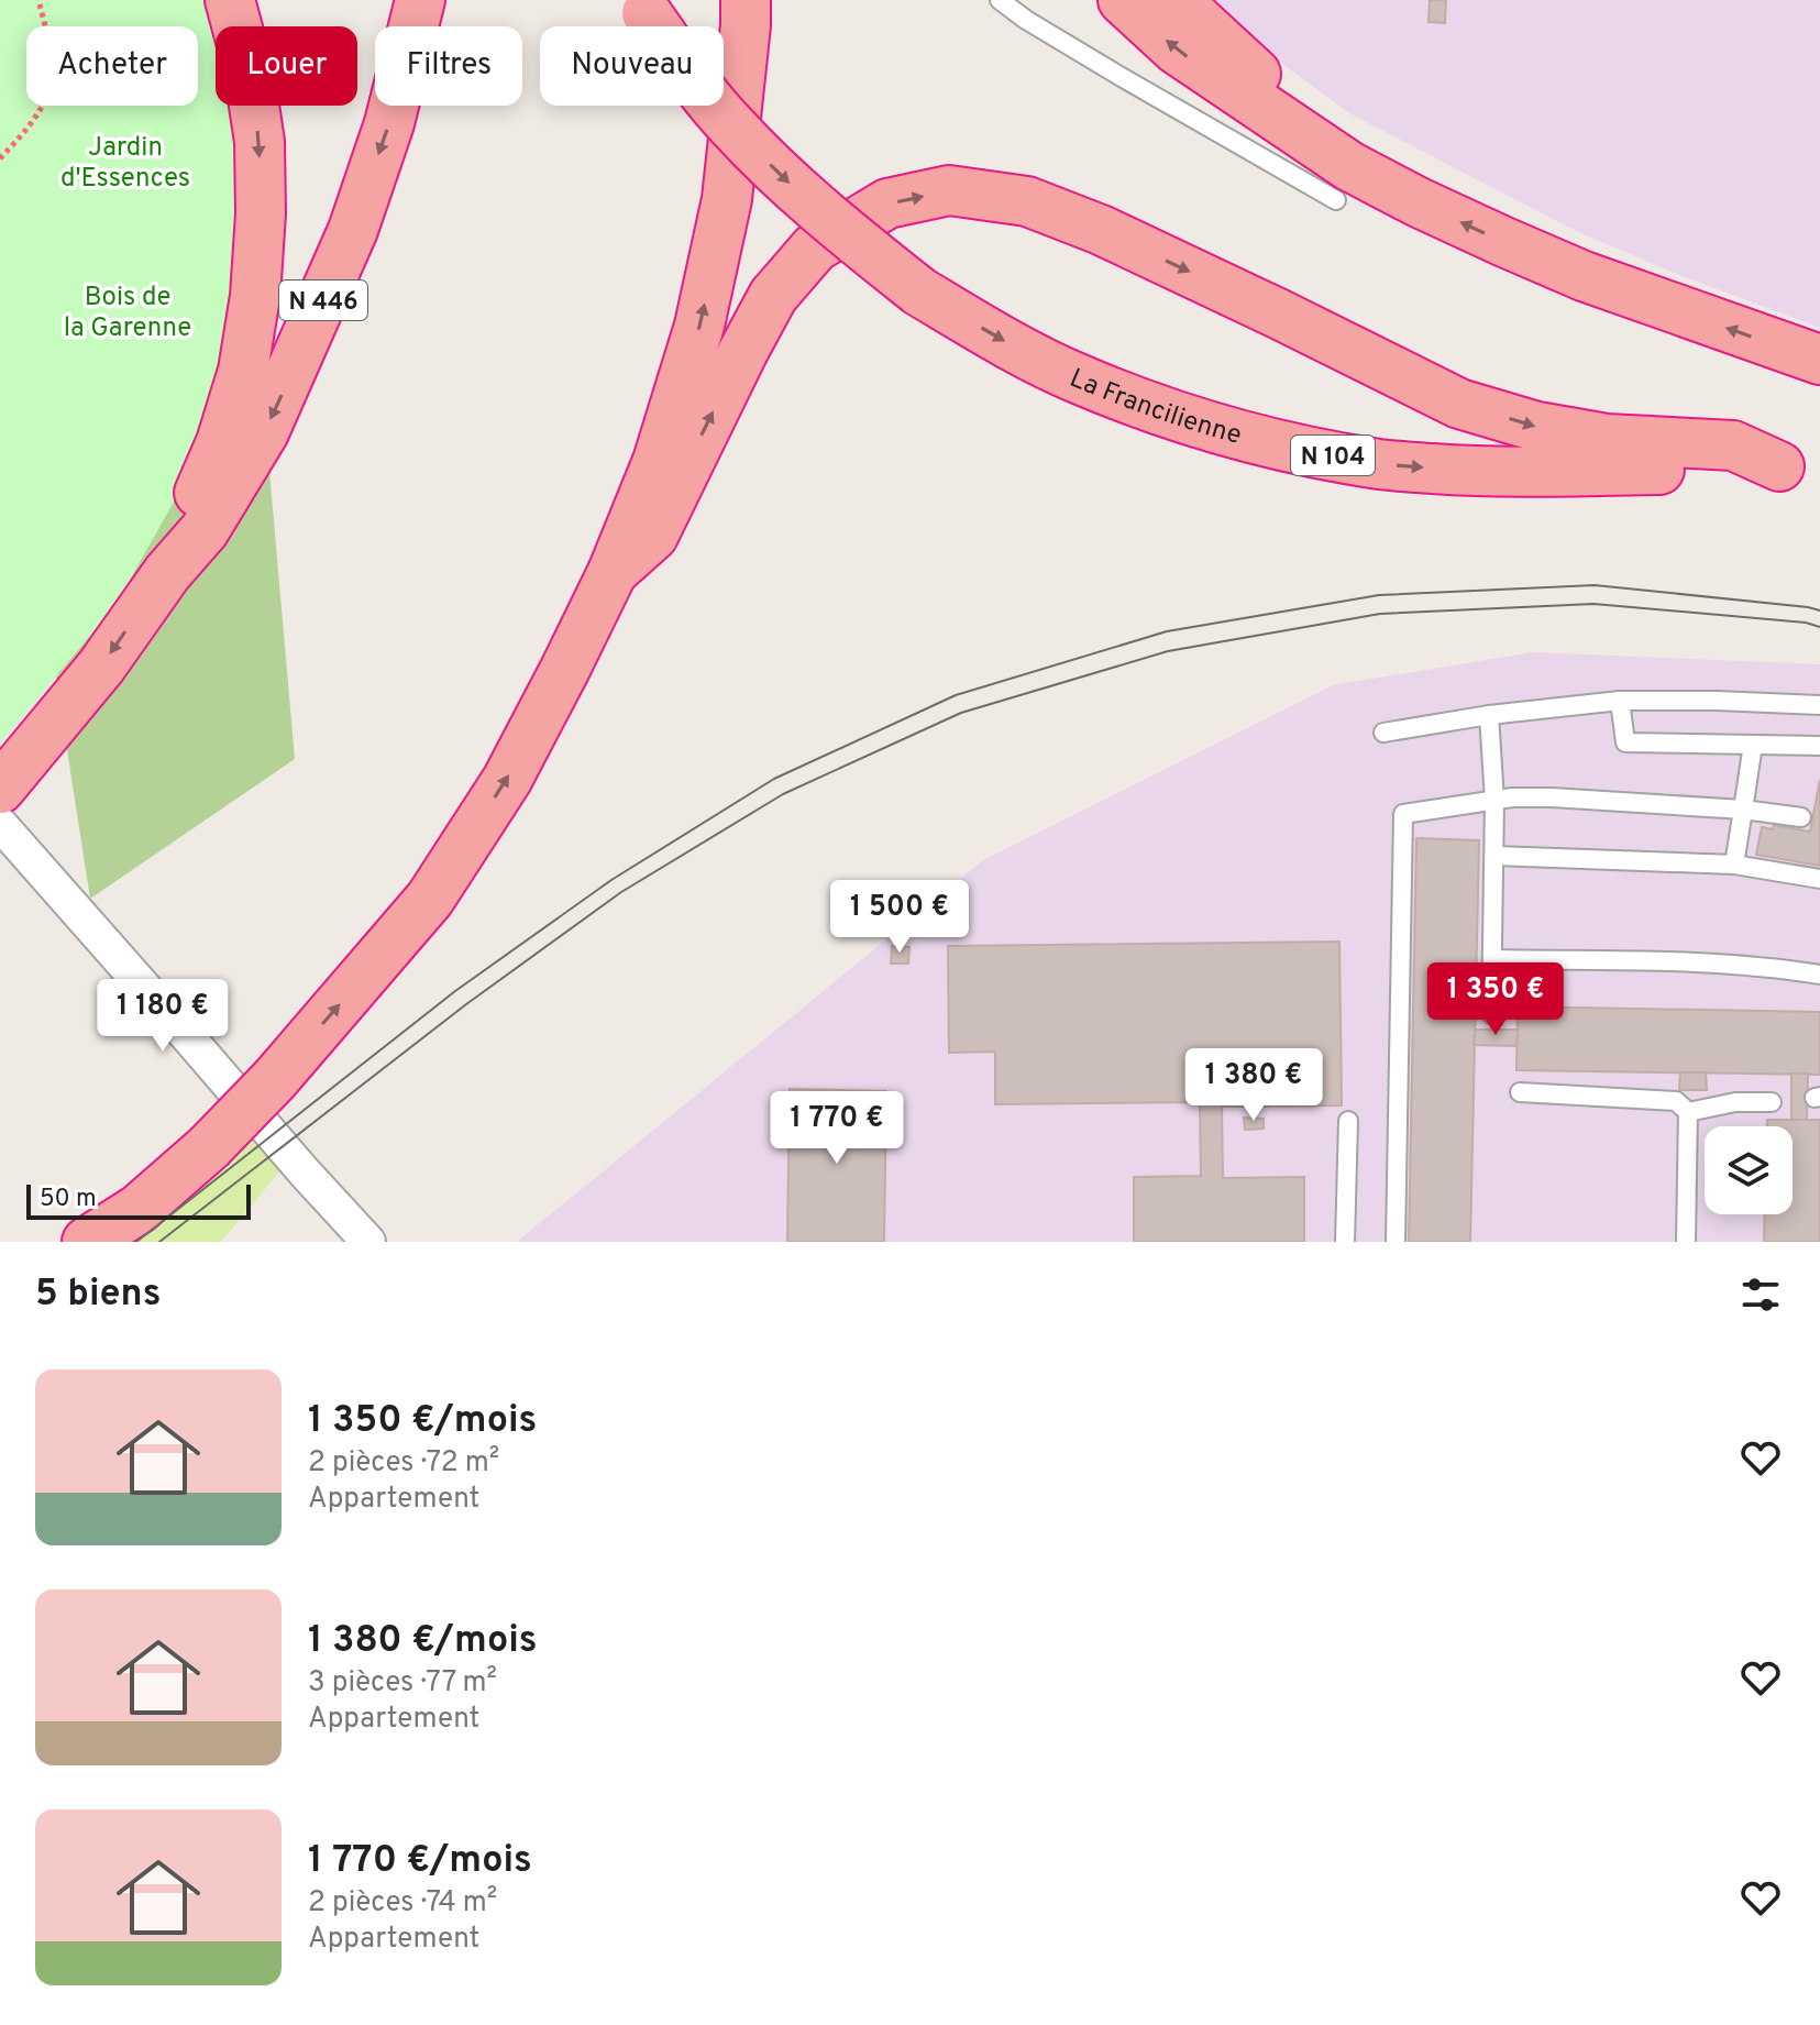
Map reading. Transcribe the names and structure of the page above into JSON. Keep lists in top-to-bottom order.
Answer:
{
  "streets": {
    "highway": ["N 446", "La Francilienne", "N 104"]
  },
  "parks": ["Jardin d'Essences", "Bois de la Garenne"],
  "scale_bar": "50 m",
  "page": {
    "chip": [
      "Acheter",
      "Louer",
      "Filtres",
      "Nouveau"
    ],
    "price": [
      "1 500 €",
      "1 350 €",
      "1 180 €",
      "1 380 €",
      "1 770 €"
    ],
    "scale": "50 m",
    "heading": "5 biens",
    "list": [
      {
        "name": "1 350 €/mois",
        "note": "2 pièces · 72 m² · Appartement"
      },
      {
        "name": "1 380 €/mois",
        "note": "3 pièces · 77 m² · Appartement"
      },
      {
        "name": "1 770 €/mois",
        "note": "2 pièces · 74 m² · Appartement"
      }
    ]
  }
}
